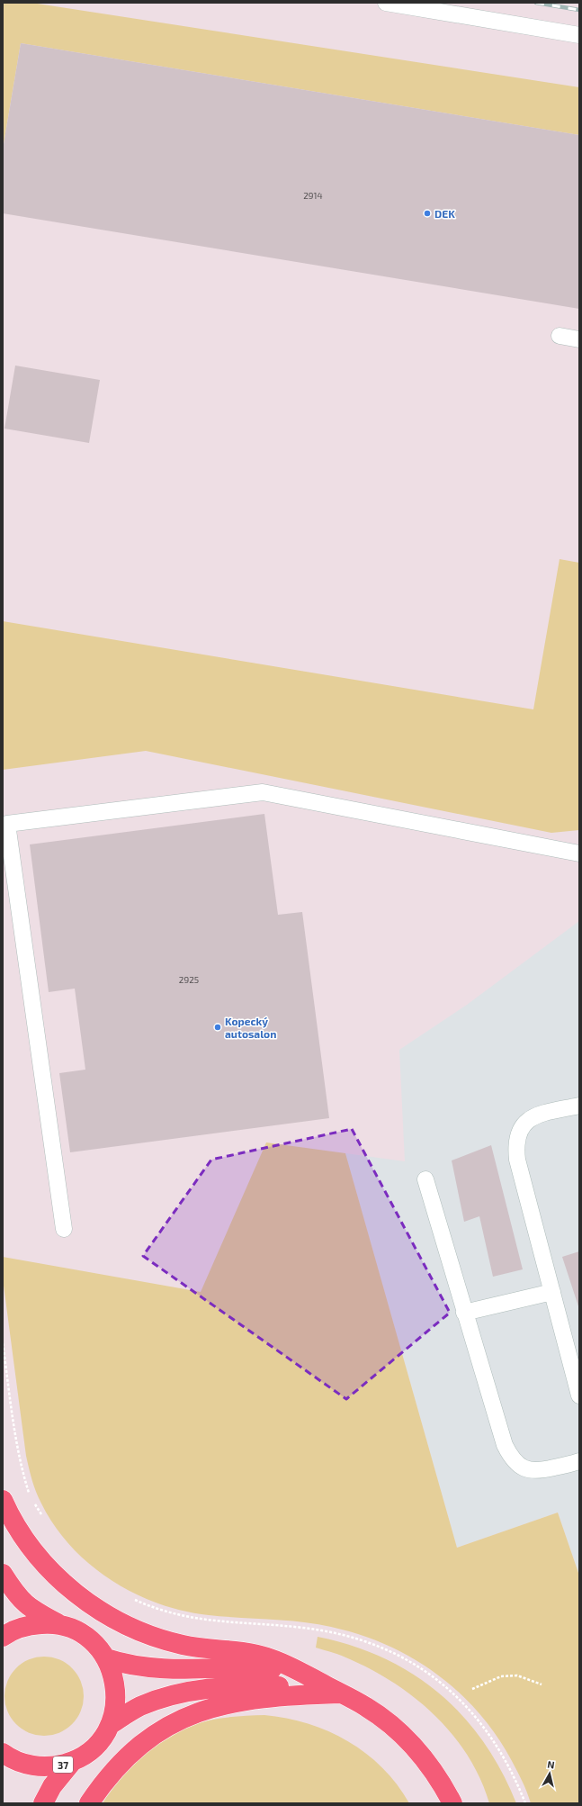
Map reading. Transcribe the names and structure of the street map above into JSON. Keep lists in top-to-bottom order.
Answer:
{
  "streets": {
    "main road": ["37"]
  },
  "places": ["DEK", "Kopecký autosalon"],
  "house_numbers": ["2914", "2925"],
  "north": "top"
}
